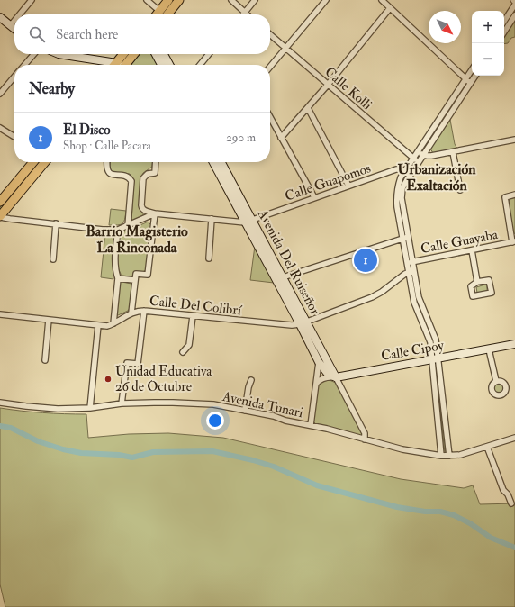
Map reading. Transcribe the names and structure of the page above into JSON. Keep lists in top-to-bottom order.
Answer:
{
  "streets": {
    "main road": ["Avenida Del Ruiseñor", "Calle Cipoy"],
    "street": [
      "Calle Kolli",
      "Calle Guapomos",
      "Calle Guayaba",
      "Calle Del Colibrí",
      "Avenida Tunari"
    ]
  },
  "crossings": [
    ["Calle Guapomos", "Avenida Del Ruiseñor"],
    ["Avenida Del Ruiseñor", "Calle Del Colibrí"],
    ["Avenida Del Ruiseñor", "Calle Cipoy"],
    ["Avenida Del Ruiseñor", "Avenida Tunari"]
  ],
  "districts": ["Urbanización Exaltación", "Barrio Magisterio La Rinconada"],
  "places": ["Unidad Educativa 26 de Octubre"],
  "north": "bottom right",
  "page": {
    "map_buttons": ["+", "−"],
    "search": "Search here",
    "heading": "Nearby",
    "list": [
      {
        "mark": "1",
        "name": "El Disco",
        "note": "Shop · Calle Pacara",
        "value": "290 m"
      }
    ],
    "pins": "1"
  }
}
